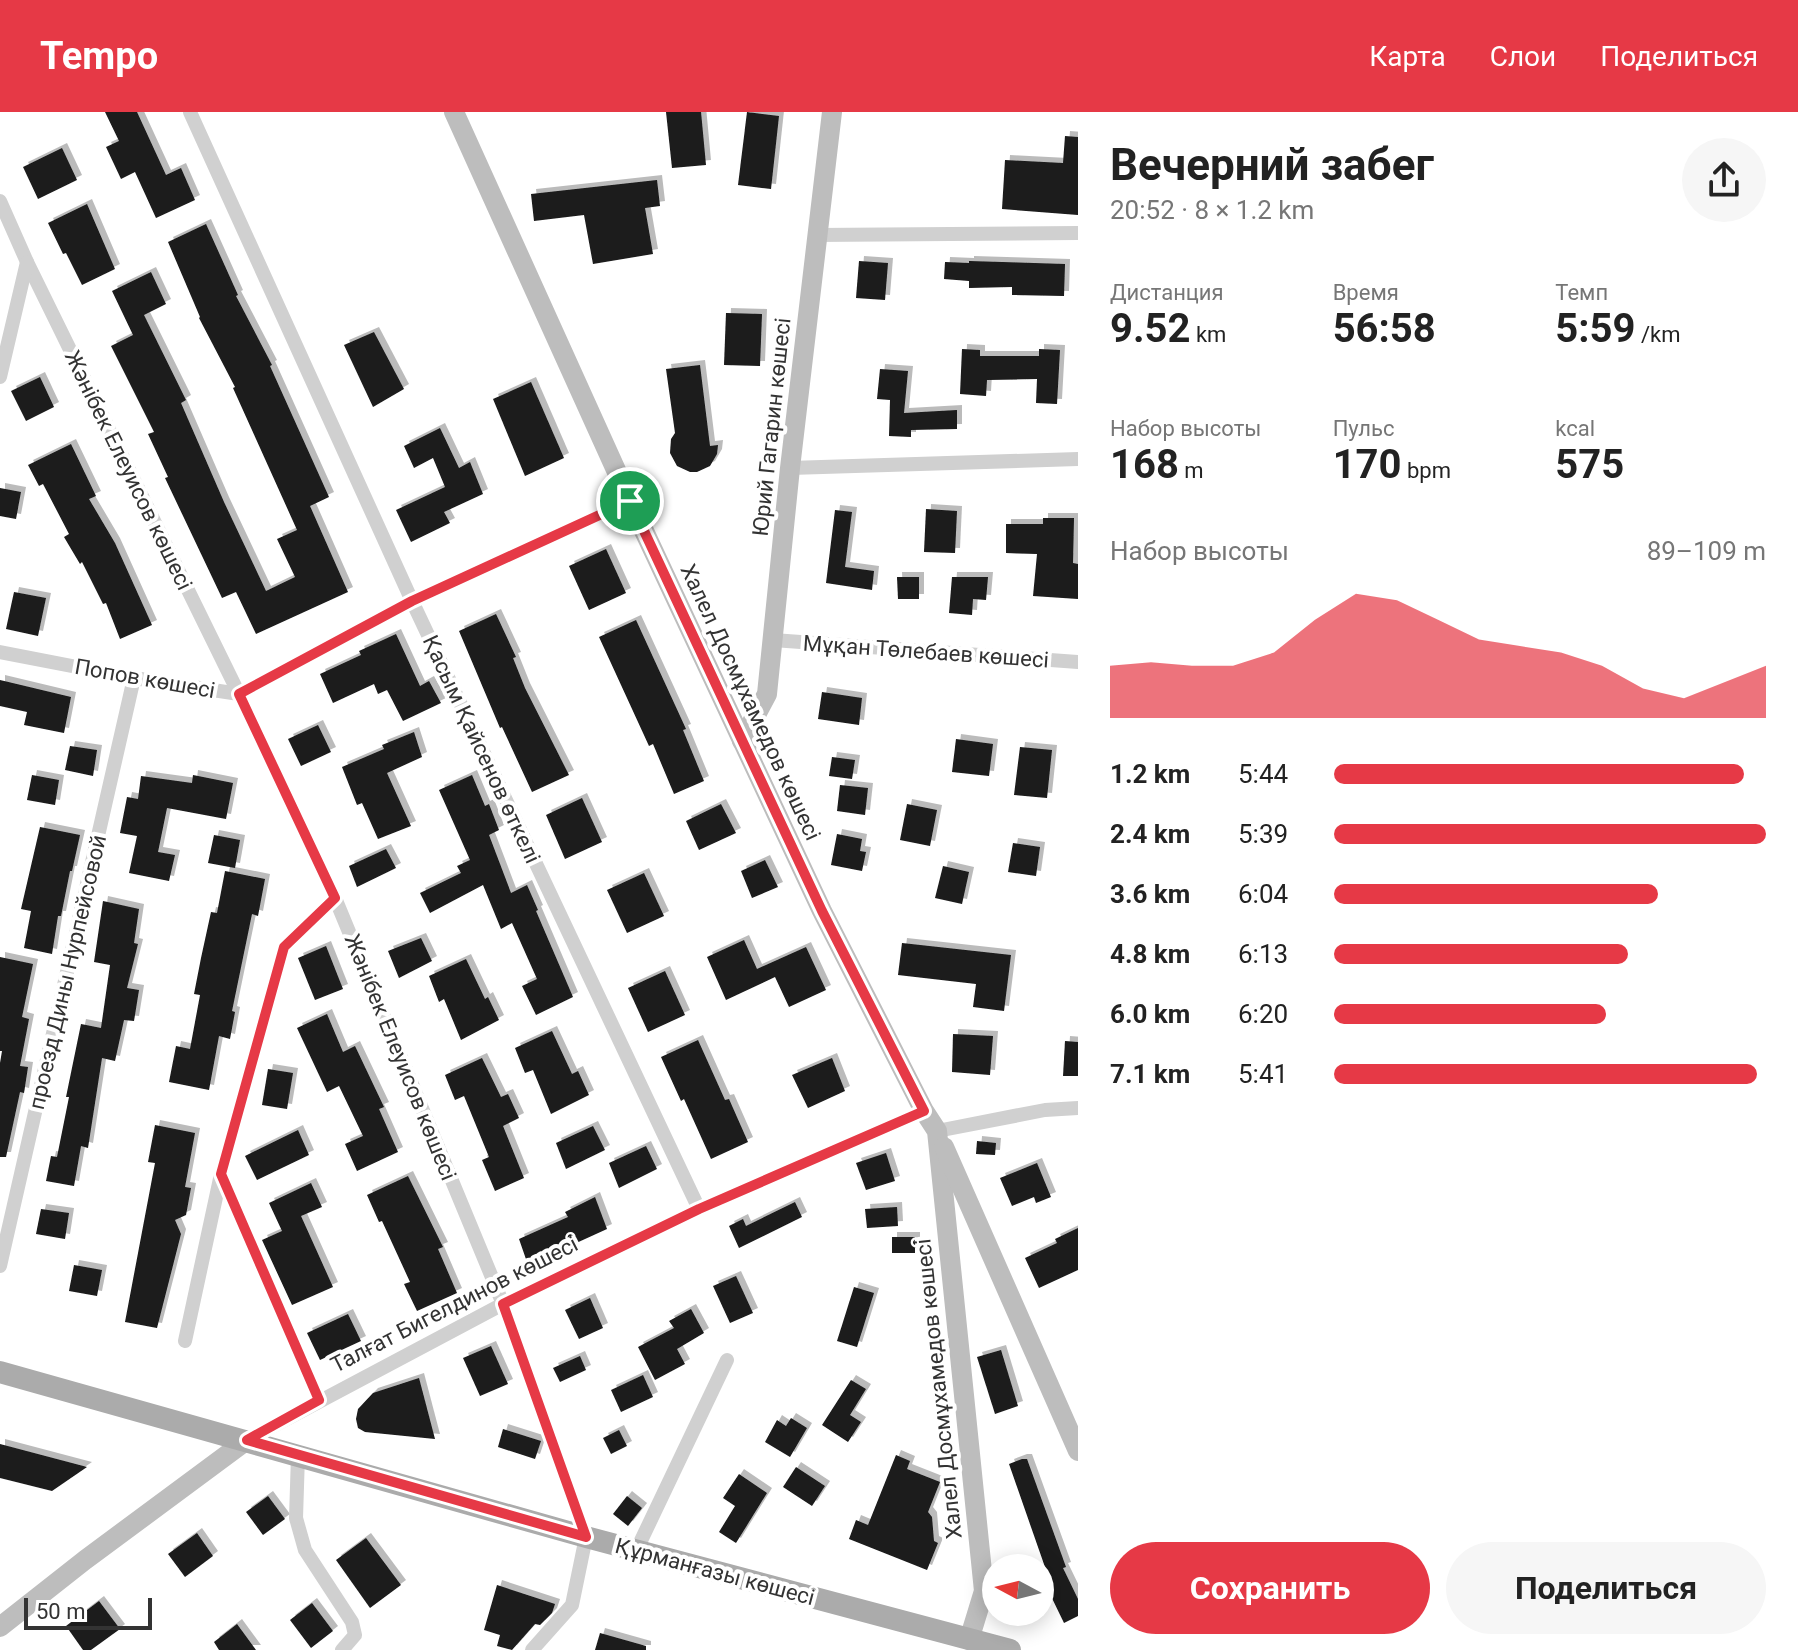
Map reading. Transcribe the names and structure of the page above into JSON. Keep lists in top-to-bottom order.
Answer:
{
  "streets": {
    "main road": ["Құрманғазы көшесі"],
    "street": [
      "Юрий Гагарин көшесі",
      "Жәнібек Елеуисов көшесі",
      "Мұқан Төлебаев көшесі",
      "Попов көшесі",
      "Халел Досмұхамедов көшесі",
      "Қасым Қайсенов өткелі",
      "проезд Дины Нурпейсовой",
      "Талғат Бигелдинов көшесі"
    ]
  },
  "crossings": [
    ["Юрий Гагарин көшесі", "Мұқан Төлебаев көшесі"],
    ["Юрий Гагарин көшесі", "Халел Досмұхамедов көшесі"],
    ["Жәнібек Елеуисов көшесі", "Попов көшесі"],
    ["Жәнібек Елеуисов көшесі", "Талғат Бигелдинов көшесі"],
    ["Жәнібек Елеуисов көшесі", "Құрманғазы көшесі"],
    ["Попов көшесі", "Халел Досмұхамедов көшесі"],
    ["Попов көшесі", "Қасым Қайсенов өткелі"],
    ["Попов көшесі", "проезд Дины Нурпейсовой"],
    ["Халел Досмұхамедов көшесі", "Талғат Бигелдинов көшесі"],
    ["Халел Досмұхамедов көшесі", "Құрманғазы көшесі"],
    ["Қасым Қайсенов өткелі", "Талғат Бигелдинов көшесі"],
    ["Талғат Бигелдинов көшесі", "Құрманғазы көшесі"]
  ],
  "scale_bar": "50 m",
  "north": "left",
  "page": {
    "header": "Tempo",
    "nav": ["Карта", "Слои", "Поделиться"],
    "heading": ["Вечерний забег", "20:52 · 8 × 1.2 km"],
    "stats": [
      ["Дистанция", "9.52 km"],
      ["Время", "56:58"],
      ["Темп", "5:59 /km"],
      ["Набор высоты", "168 m"],
      ["Пульс", "170 bpm"],
      ["kcal", "575"]
    ],
    "chart": ["Набор высоты", "89–109 m"],
    "list": [
      {
        "name": "1.2 km",
        "note": "5:44"
      },
      {
        "name": "2.4 km",
        "note": "5:39"
      },
      {
        "name": "3.6 km",
        "note": "6:04"
      },
      {
        "name": "4.8 km",
        "note": "6:13"
      },
      {
        "name": "6.0 km",
        "note": "6:20"
      },
      {
        "name": "7.1 km",
        "note": "5:41"
      }
    ],
    "buttons": ["Сохранить", "Поделиться"],
    "scale": "50 m"
  }
}
